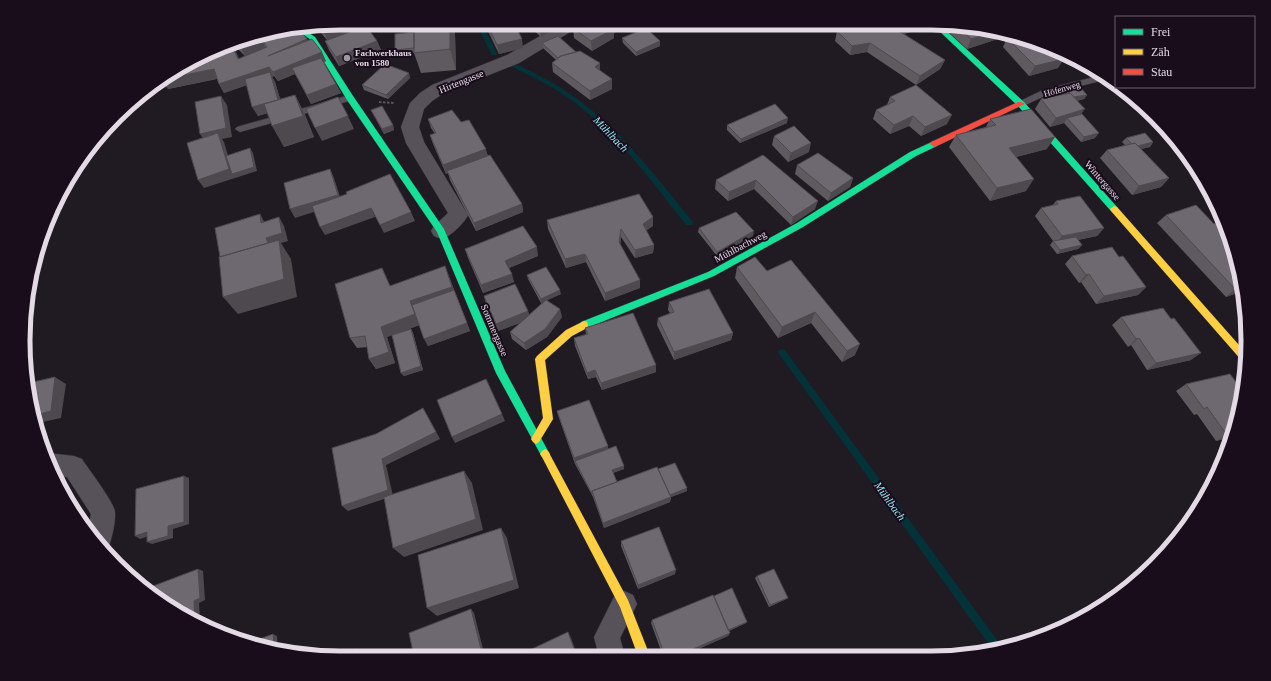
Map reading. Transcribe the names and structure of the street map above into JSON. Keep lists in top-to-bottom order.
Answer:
{
  "streets": {
    "street": [
      "Hirtengasse",
      "Wintergasse",
      "Mühlbachweg",
      "Sommergasse"
    ],
    "lane": ["Höfenweg"]
  },
  "crossings": [
    ["Höfenweg", "Wintergasse"],
    ["Höfenweg", "Mühlbachweg"],
    ["Wintergasse", "Mühlbachweg"],
    ["Mühlbachweg", "Sommergasse"]
  ],
  "water": ["Mühlbach"],
  "places": ["Fachwerkhaus von 1580"],
  "legend": ["Frei", "Zäh", "Stau"]
}
